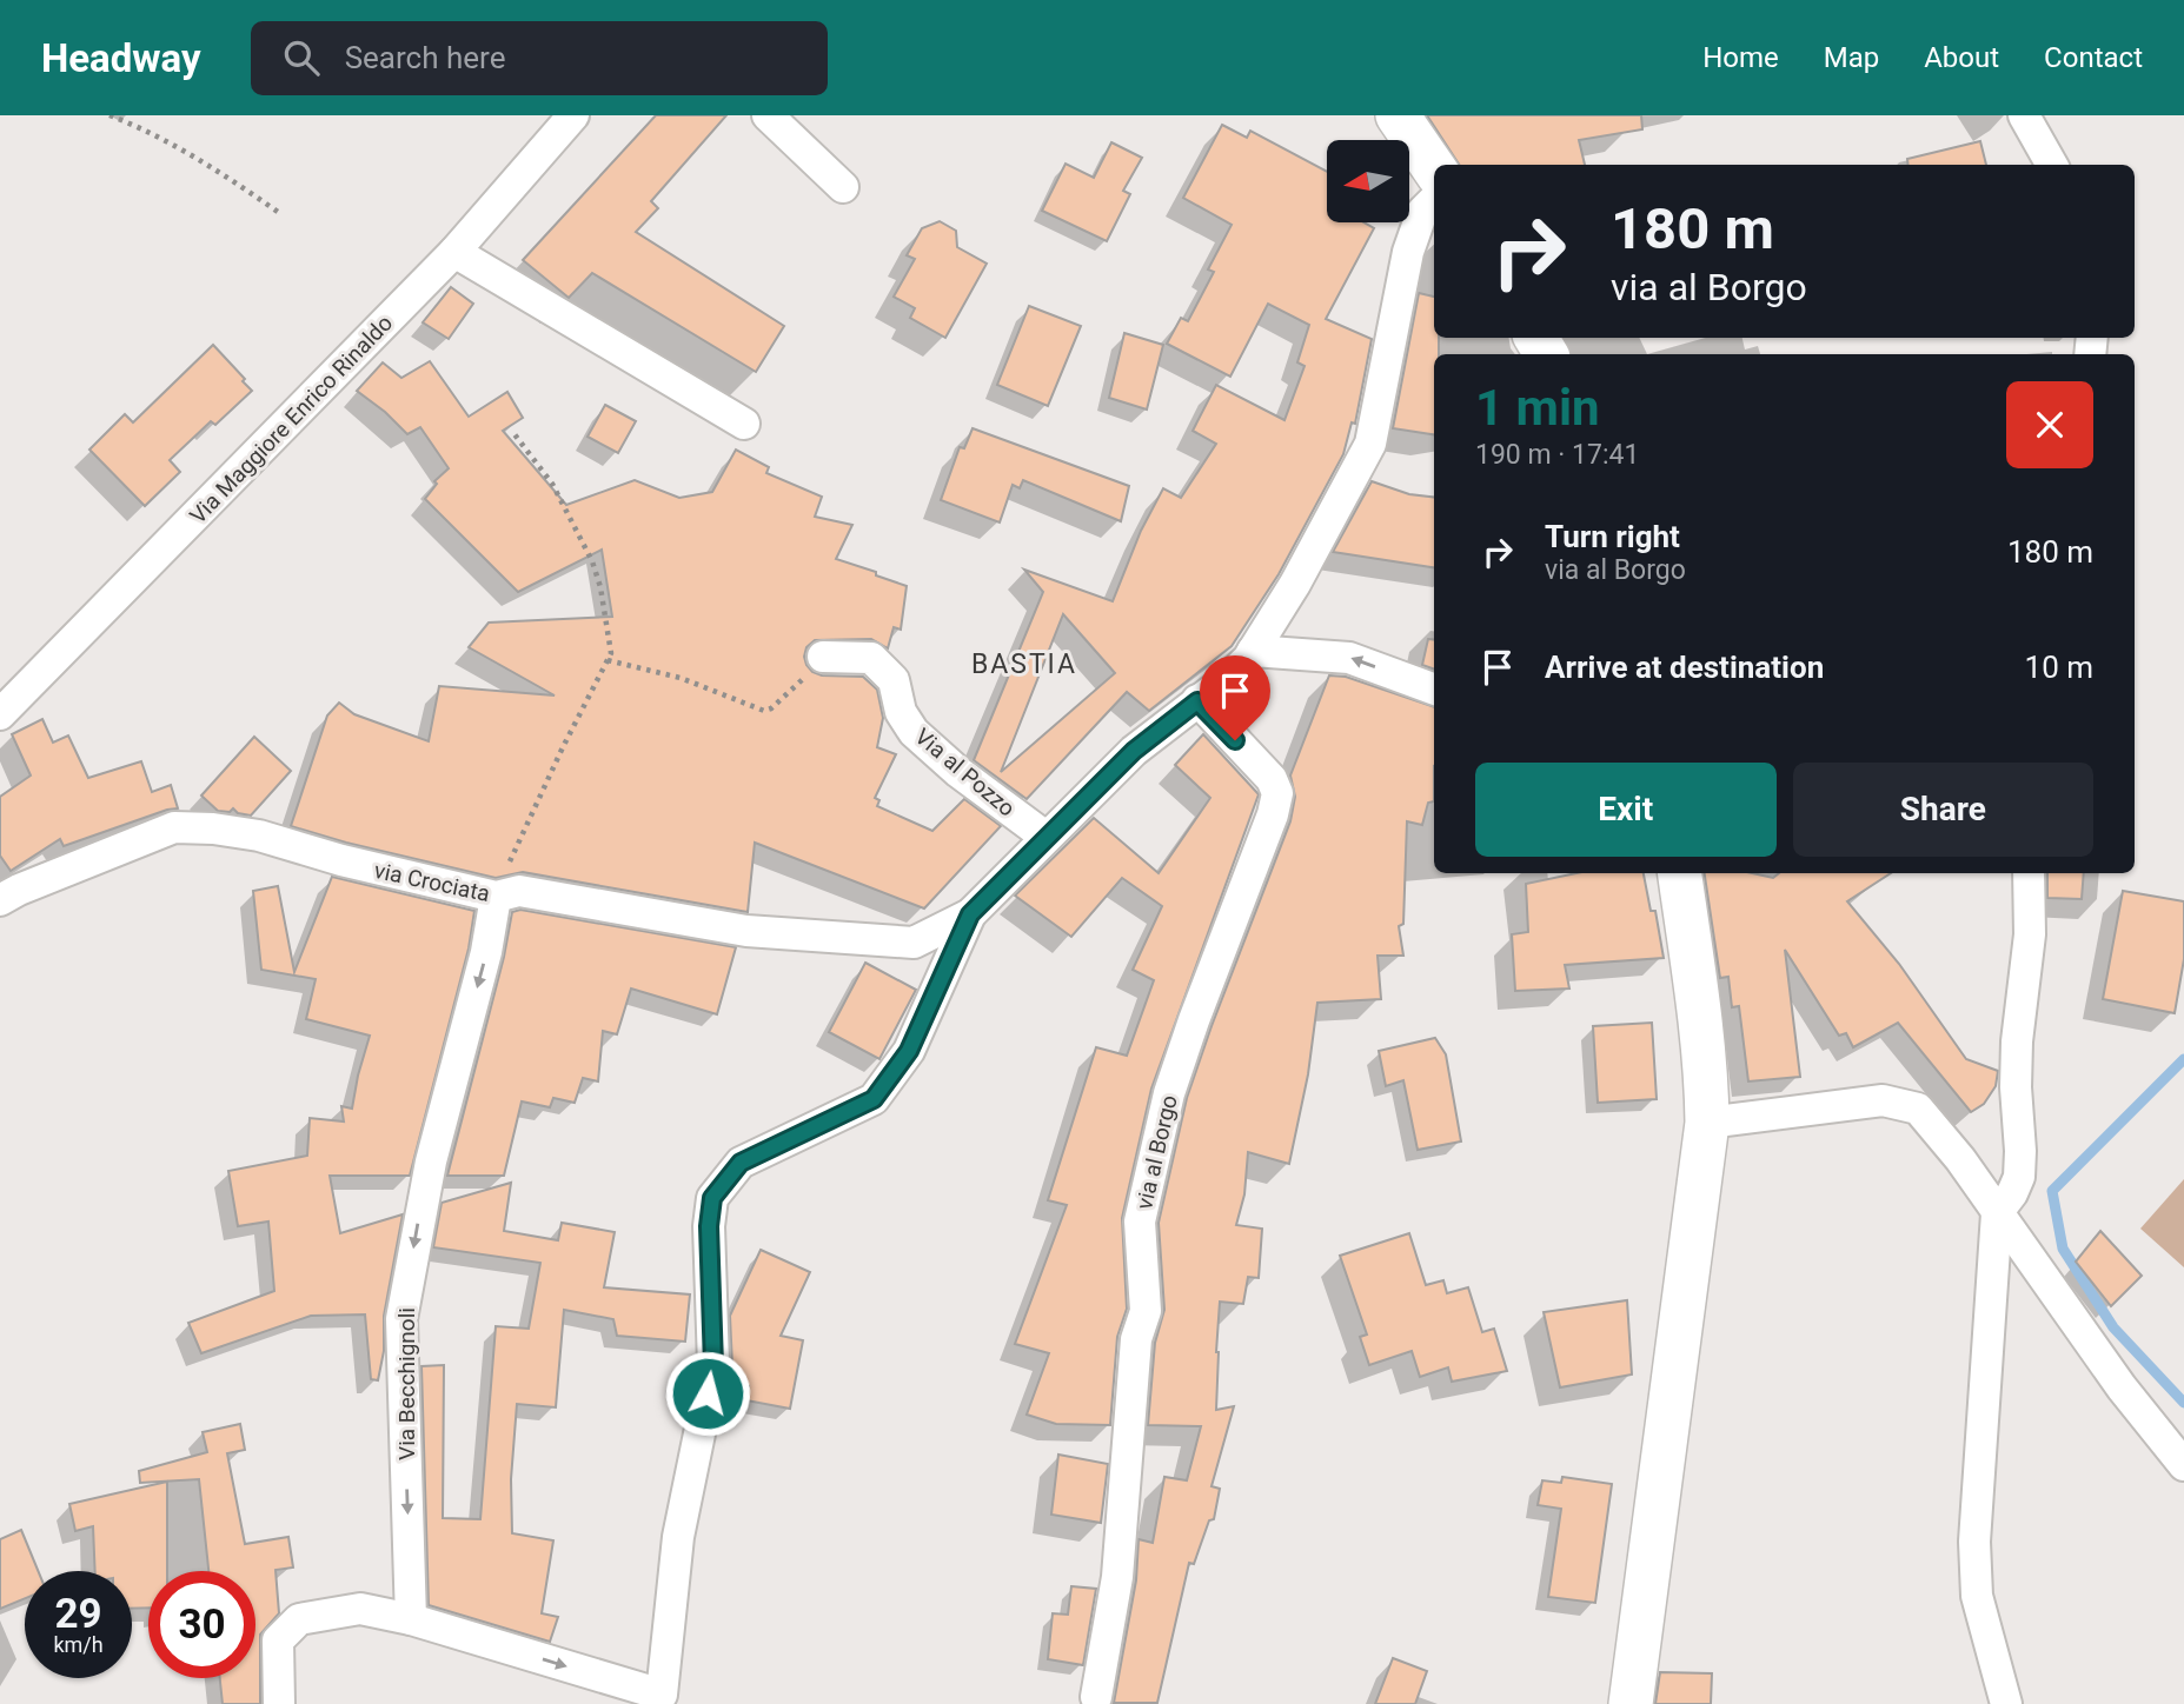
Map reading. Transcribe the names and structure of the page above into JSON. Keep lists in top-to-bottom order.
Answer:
{
  "streets": {
    "street": [
      "Via Maggiore Enrico Rinaldo",
      "Via al Pozzo",
      "via Crociata",
      "via al Borgo",
      "Via Becchignoli"
    ]
  },
  "crossings": [
    ["via Crociata", "Via Becchignoli"]
  ],
  "one_way": ["Via Becchignoli"],
  "districts": ["BASTIA"],
  "north": "left",
  "page": {
    "header": "Headway",
    "search": "Search here",
    "nav": [
      "Home",
      "Map",
      "About",
      "Contact"
    ],
    "turn": ["180 m", "via al Borgo"],
    "heading": ["1 min", "190 m · 17:41"],
    "list": [
      {
        "name": "Turn right",
        "note": "via al Borgo",
        "value": "180 m"
      },
      {
        "name": "Arrive at destination",
        "value": "10 m"
      }
    ],
    "buttons": ["Exit", "Share"],
    "speed": "29 km/h",
    "limit": "30"
  }
}
